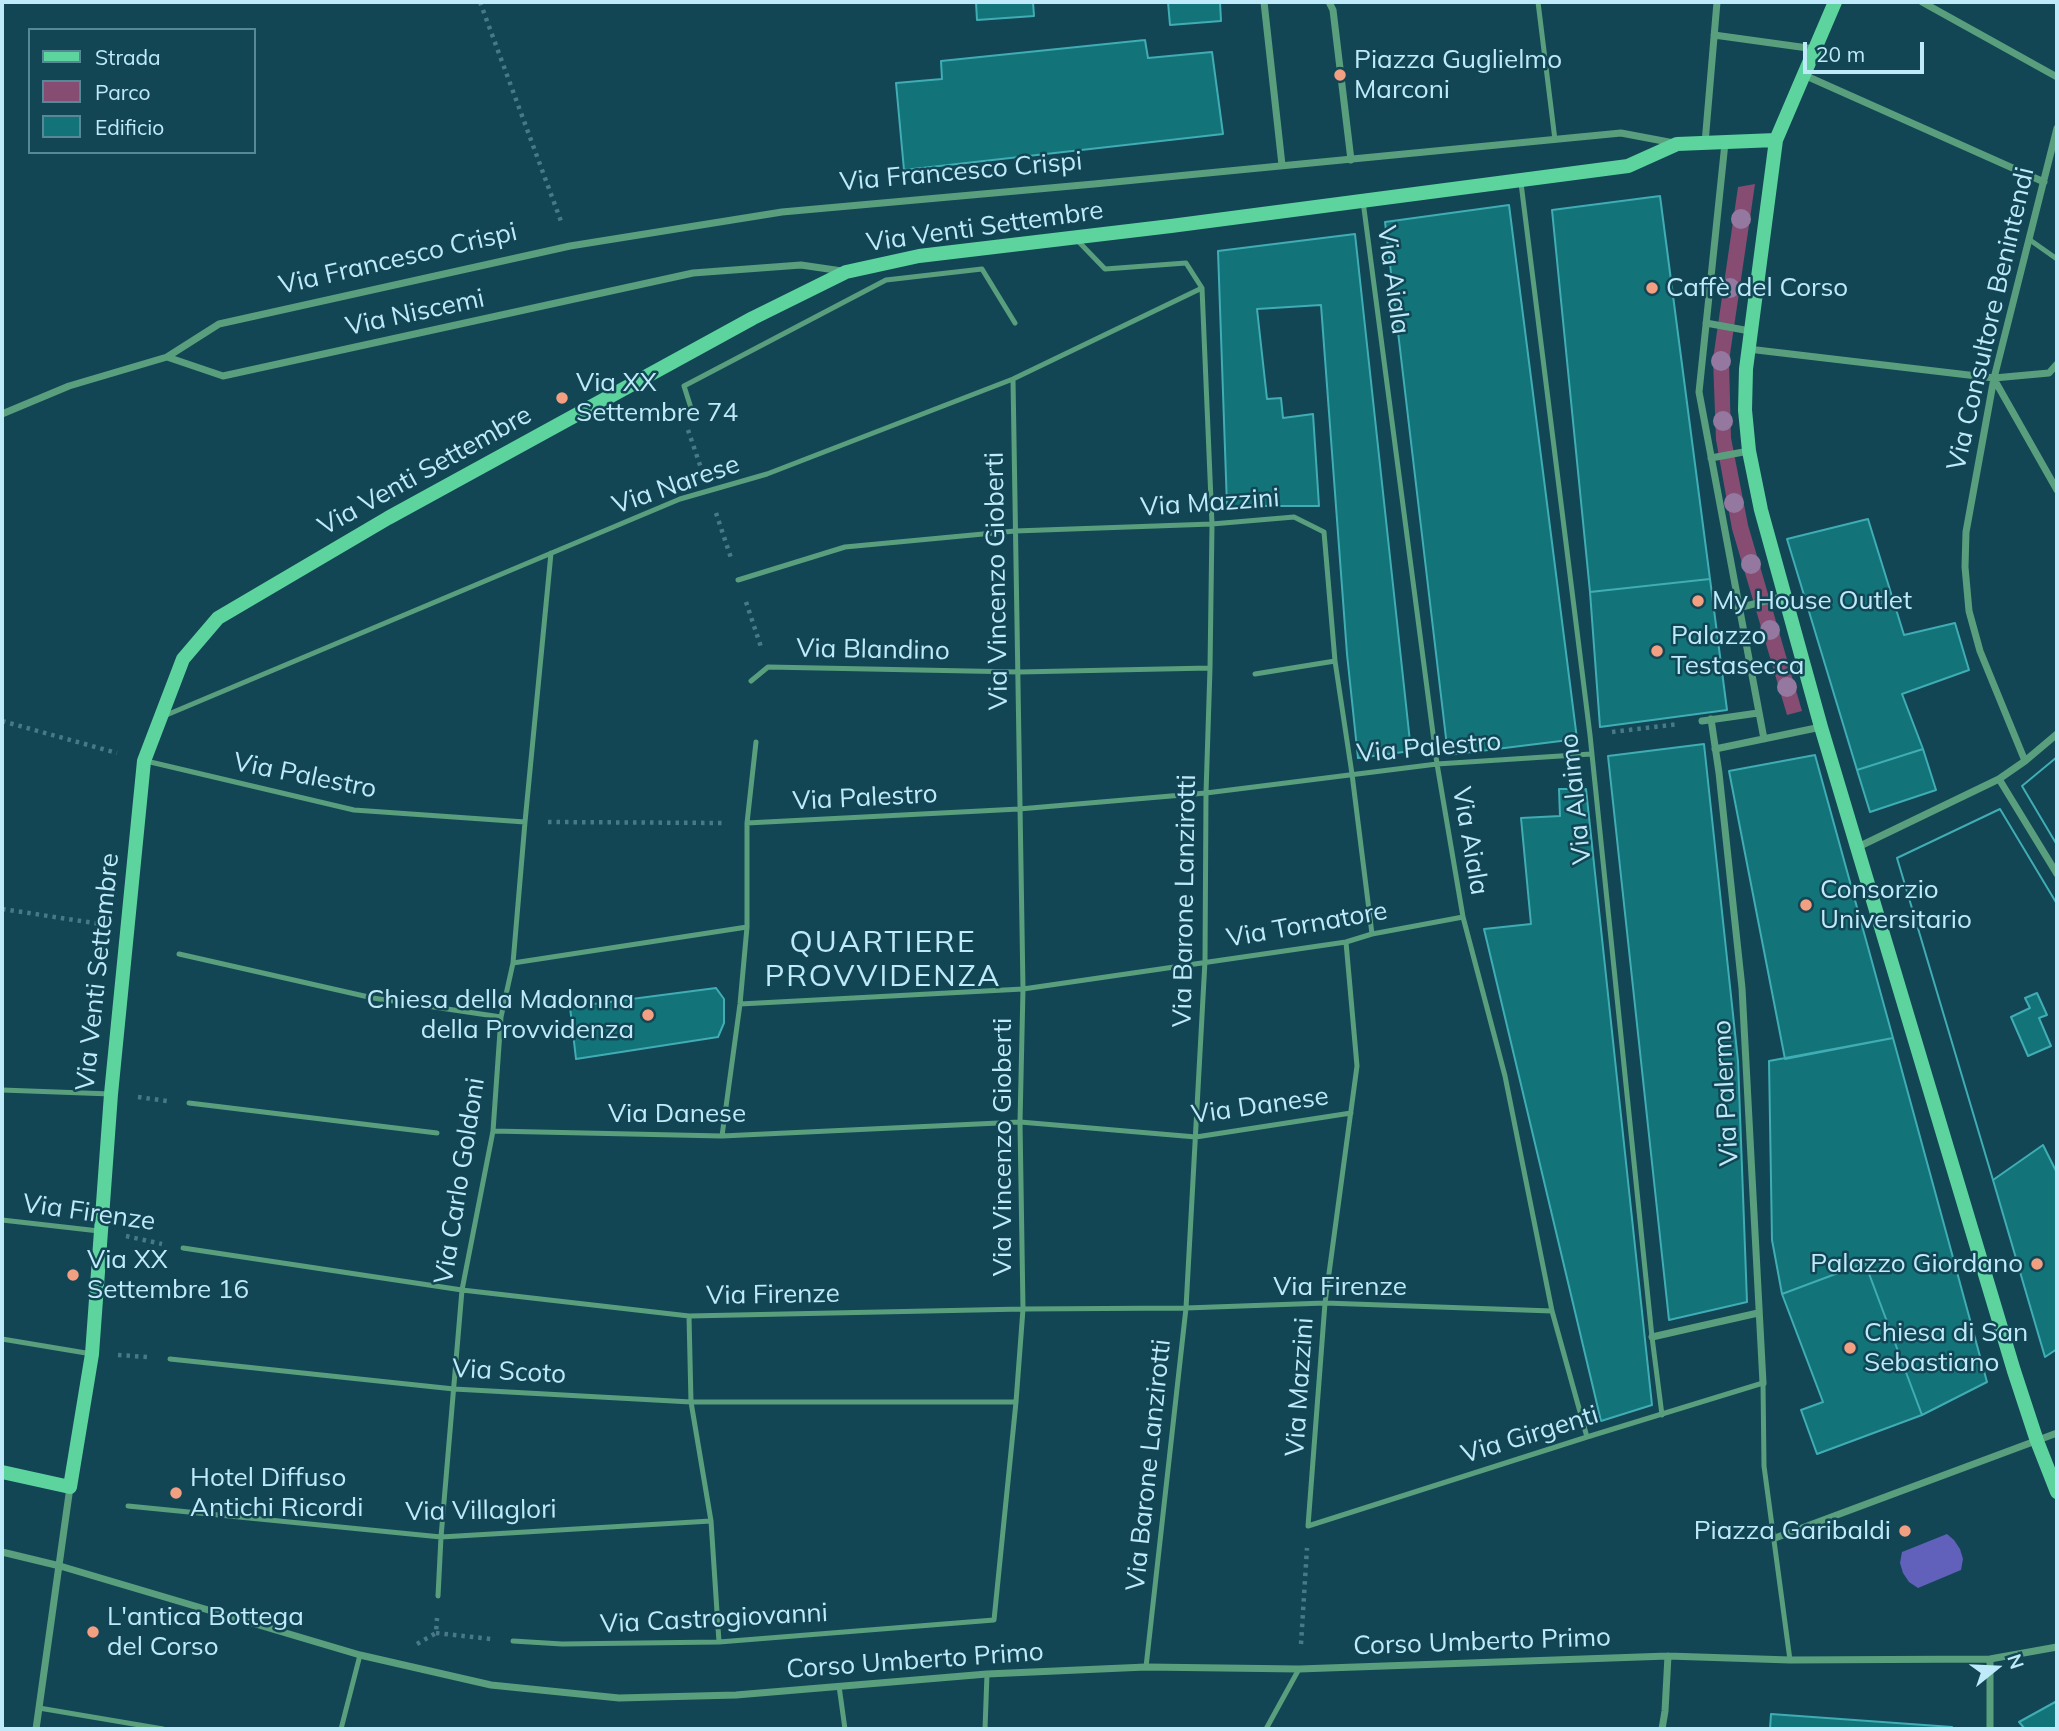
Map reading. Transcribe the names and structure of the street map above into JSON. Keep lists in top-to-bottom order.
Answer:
{
  "streets": {
    "street": [
      "Via Francesco Crispi",
      "Via Venti Settembre",
      "Via Niscemi",
      "Via Consultore Benintendi",
      "Via Palermo",
      "Corso Umberto Primo"
    ],
    "lane": [
      "Via Aiala",
      "Via Narese",
      "Via Mazzini",
      "Via Vincenzo Gioberti",
      "Via Blandino",
      "Via Palestro",
      "Via Alaimo",
      "Via Barone Lanzirotti",
      "Via Tornatore",
      "Via Danese",
      "Via Carlo Goldoni",
      "Via Firenze",
      "Via Scoto",
      "Via Girgenti",
      "Via Villaglori",
      "Via Castrogiovanni"
    ]
  },
  "crossings": [
    ["Via Francesco Crispi", "Via Venti Settembre"],
    ["Via Francesco Crispi", "Via Niscemi"],
    ["Via Venti Settembre", "Via Aiala"],
    ["Via Venti Settembre", "Via Niscemi"],
    ["Via Venti Settembre", "Via Narese"],
    ["Via Venti Settembre", "Via Palestro"],
    ["Via Venti Settembre", "Via Alaimo"],
    ["Via Venti Settembre", "Via Firenze"],
    ["Via Venti Settembre", "Corso Umberto Primo"],
    ["Via Aiala", "Via Palestro"],
    ["Via Aiala", "Via Tornatore"],
    ["Via Aiala", "Via Firenze"],
    ["Via Aiala", "Via Girgenti"],
    ["Via Narese", "Via Vincenzo Gioberti"],
    ["Via Narese", "Via Barone Lanzirotti"],
    ["Via Narese", "Via Carlo Goldoni"],
    ["Via Mazzini", "Via Vincenzo Gioberti"],
    ["Via Mazzini", "Via Palestro"],
    ["Via Mazzini", "Via Barone Lanzirotti"],
    ["Via Mazzini", "Via Tornatore"],
    ["Via Mazzini", "Via Danese"],
    ["Via Mazzini", "Via Firenze"],
    ["Via Mazzini", "Via Girgenti"],
    ["Via Vincenzo Gioberti", "Via Blandino"],
    ["Via Vincenzo Gioberti", "Via Palestro"],
    ["Via Vincenzo Gioberti", "Via Tornatore"],
    ["Via Vincenzo Gioberti", "Via Danese"],
    ["Via Vincenzo Gioberti", "Via Firenze"],
    ["Via Vincenzo Gioberti", "Via Scoto"],
    ["Via Vincenzo Gioberti", "Via Castrogiovanni"],
    ["Via Blandino", "Via Barone Lanzirotti"],
    ["Via Palestro", "Via Alaimo"],
    ["Via Palestro", "Via Barone Lanzirotti"],
    ["Via Palestro", "Via Carlo Goldoni"],
    ["Via Alaimo", "Via Girgenti"],
    ["Via Barone Lanzirotti", "Via Tornatore"],
    ["Via Barone Lanzirotti", "Via Danese"],
    ["Via Barone Lanzirotti", "Via Firenze"],
    ["Via Barone Lanzirotti", "Corso Umberto Primo"],
    ["Via Palermo", "Via Girgenti"],
    ["Via Danese", "Via Carlo Goldoni"],
    ["Via Carlo Goldoni", "Via Firenze"],
    ["Via Carlo Goldoni", "Via Scoto"],
    ["Via Carlo Goldoni", "Via Villaglori"]
  ],
  "districts": ["QUARTIERE PROVVIDENZA"],
  "places": [
    "Piazza Guglielmo Marconi",
    "Caffè del Corso",
    "Via XX Settembre 74",
    "My House Outlet",
    "Palazzo Testasecca",
    "Consorzio Universitario",
    "Chiesa della Madonna della Provvidenza",
    "Palazzo Giordano",
    "Via XX Settembre 16",
    "Chiesa di San Sebastiano",
    "Hotel Diffuso Antichi Ricordi",
    "Piazza Garibaldi",
    "L'antica Bottega del Corso"
  ],
  "legend": ["Strada", "Parco", "Edificio"],
  "scale_bar": "20 m",
  "north": "right"
}
